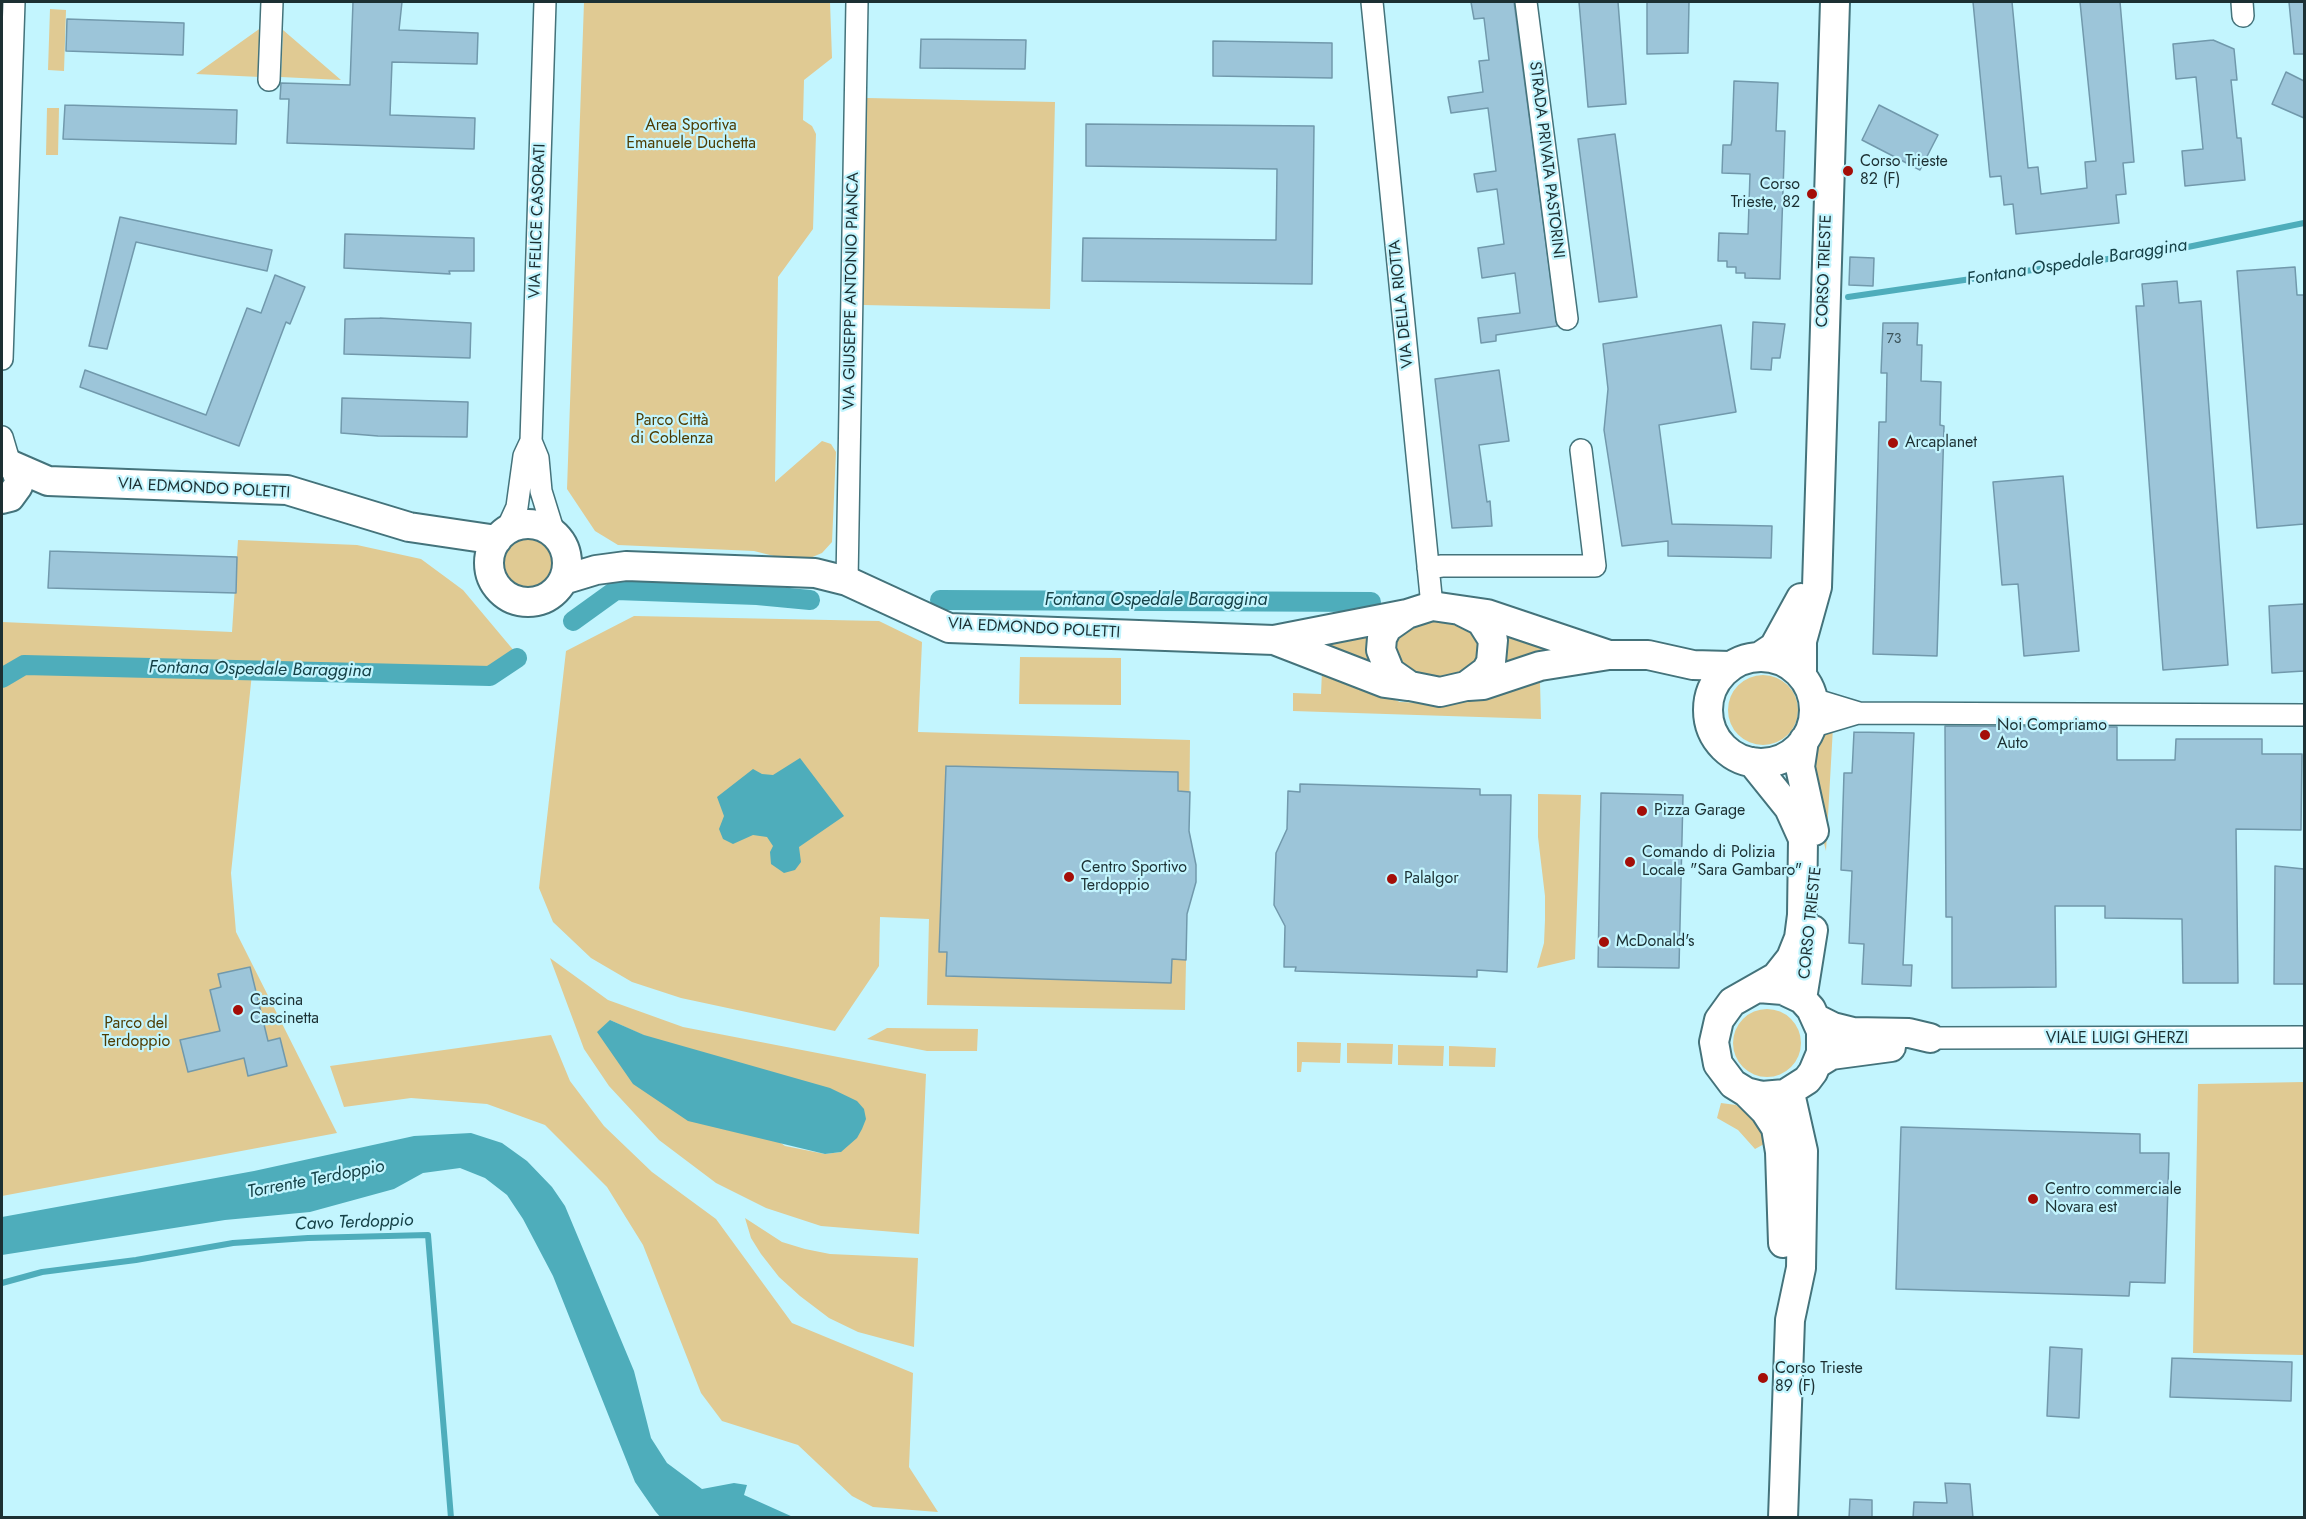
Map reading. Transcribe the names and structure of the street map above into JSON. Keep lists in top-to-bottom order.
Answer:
{
  "streets": {
    "main road": ["CORSO TRIESTE", "VIA EDMONDO POLETTI"],
    "street": [
      "STRADA PRIVATA PASTORINI",
      "VIA FELICE CASORATI",
      "VIA GIUSEPPE ANTONIO PIANCA",
      "VIA DELLA RIOTTA",
      "VIALE LUIGI GHERZI"
    ]
  },
  "crossings": [
    ["VIA GIUSEPPE ANTONIO PIANCA", "VIA EDMONDO POLETTI"],
    ["VIA DELLA RIOTTA", "VIA EDMONDO POLETTI"]
  ],
  "water": ["Fontana Ospedale Baraggina", "Torrente Terdoppio", "Cavo Terdoppio"],
  "parks": ["Area Sportiva Emanuele Duchetta", "Parco Città di Coblenza", "Parco del Terdoppio"],
  "places": [
    "Corso Trieste 82 (F)",
    "Corso Trieste, 82",
    "Arcaplanet",
    "Noi Compriamo Auto",
    "Pizza Garage",
    "Comando di Polizia Locale \"Sara Gambaro\"",
    "Centro Sportivo Terdoppio",
    "PalaIgor",
    "McDonald's",
    "Cascina Cascinetta",
    "Centro commerciale Novara est",
    "Corso Trieste 89 (F)"
  ],
  "house_numbers": ["73"]
}
